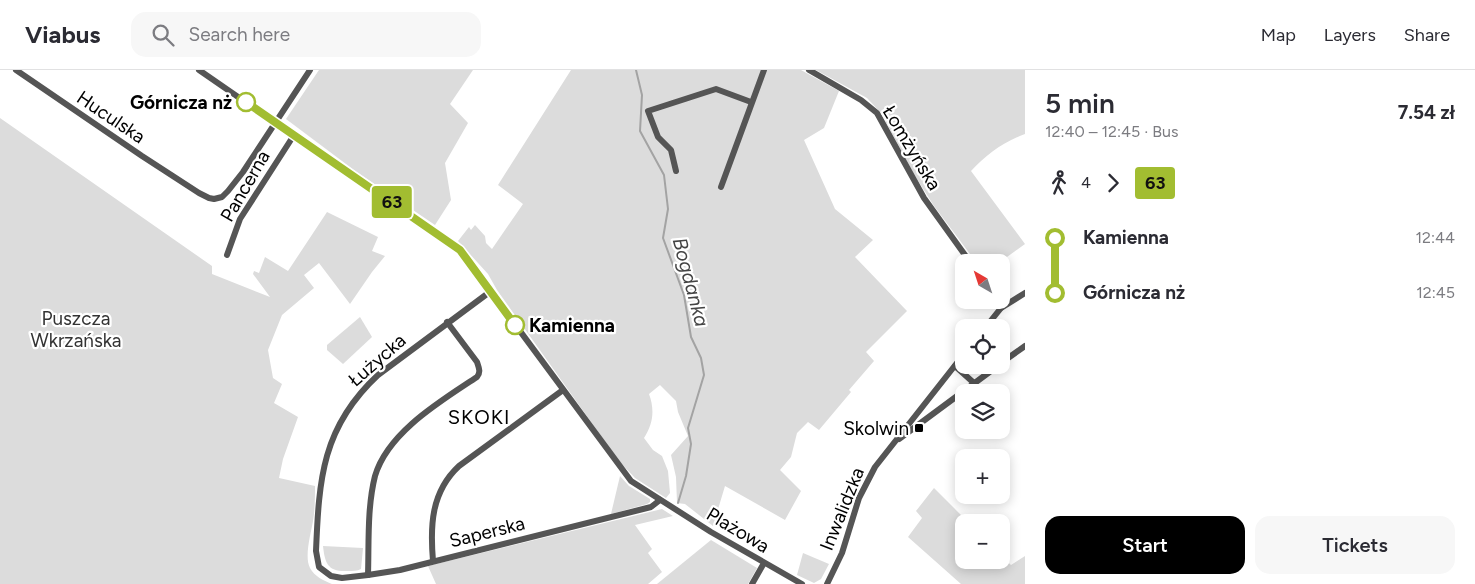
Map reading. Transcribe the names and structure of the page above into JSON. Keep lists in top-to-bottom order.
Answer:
{
  "streets": {
    "street": [
      "Huculska",
      "Łomżyńska",
      "Pancerna",
      "Łużycka",
      "Inwalidzka",
      "Plażowa",
      "Saperska"
    ]
  },
  "crossings": [
    ["Huculska", "Pancerna"],
    ["Łużycka", "Saperska"],
    ["Plażowa", "Saperska"]
  ],
  "districts": ["SKOKI"],
  "water": ["Bogdanka"],
  "parks": ["Puszcza Wkrzańska"],
  "places": {
    "other": ["Górnicza nż", "Kamienna"],
    "transit": ["Skolwin"]
  },
  "lines": ["bus line 63"],
  "north": "top left",
  "page": {
    "header": "Viabus",
    "search": "Search here",
    "nav": ["Map", "Layers", "Share"],
    "on_map": "63",
    "heading": ["5 min", "12:40 – 12:45 · Bus", "7.54 zł"],
    "legs": ["4", "63"],
    "list": [
      {
        "name": "Kamienna",
        "value": "12:44"
      },
      {
        "name": "Górnicza nż",
        "value": "12:45"
      }
    ],
    "map_buttons": ["+", "−"],
    "buttons": ["Start", "Tickets"]
  }
}
